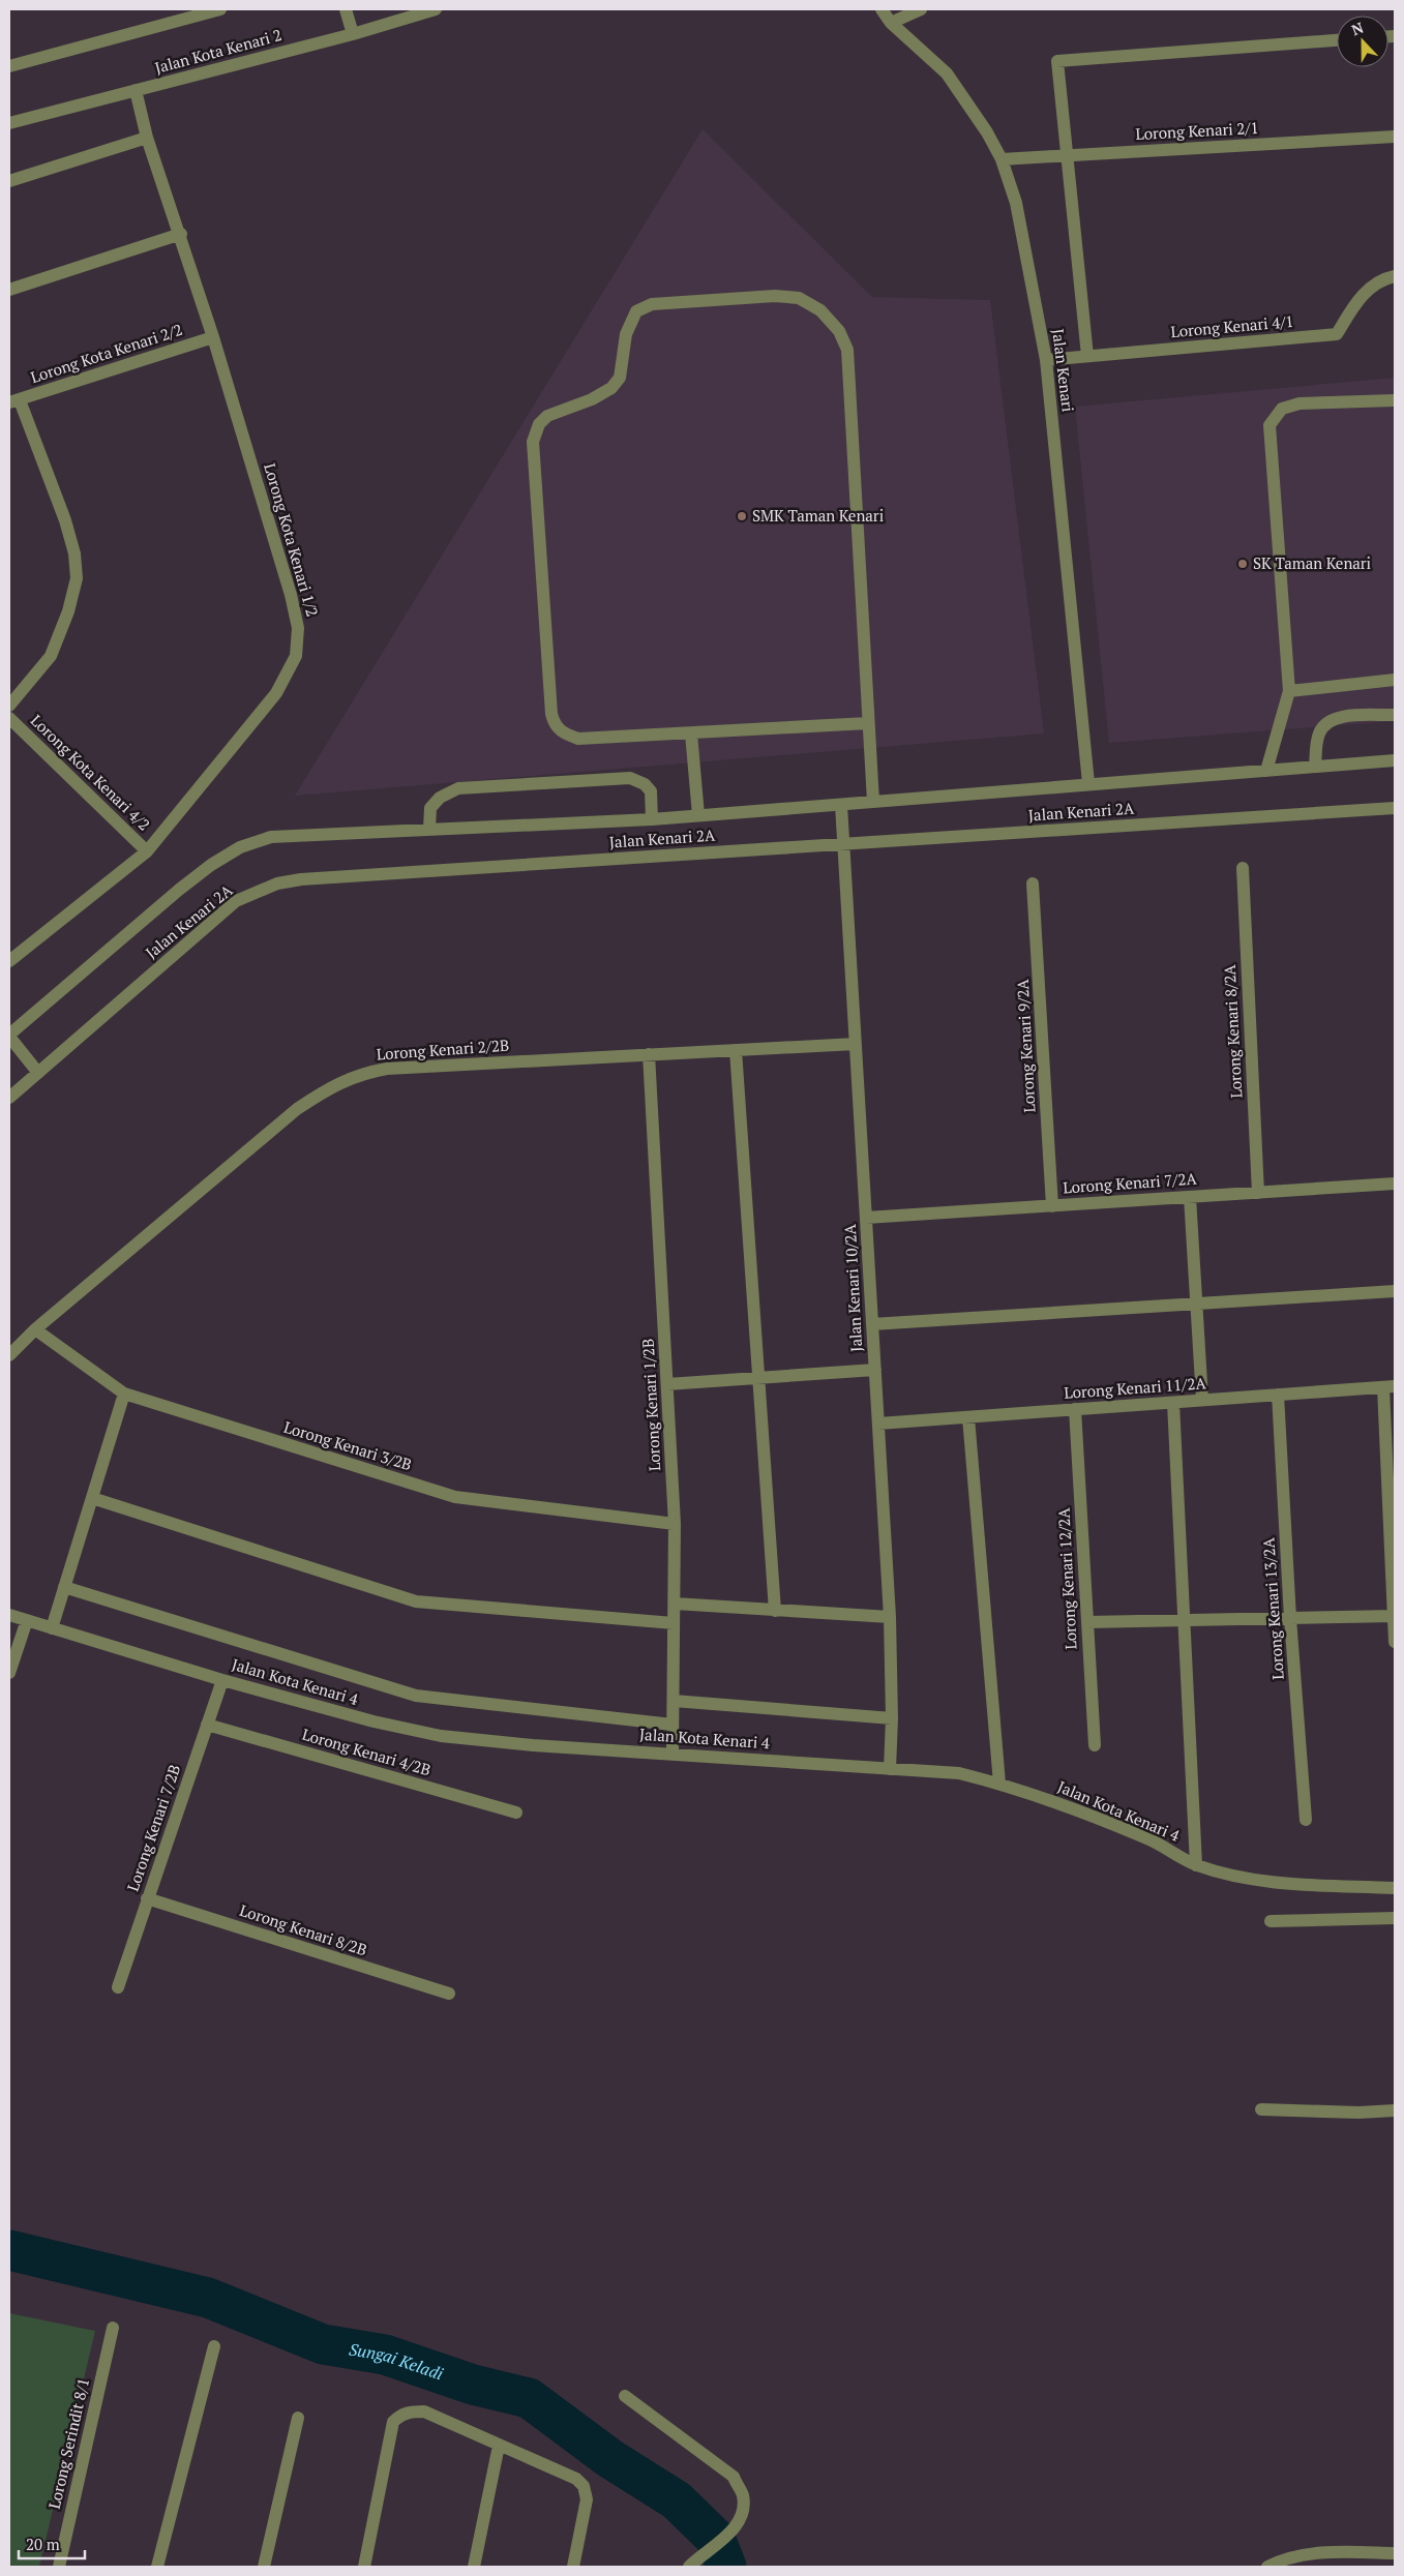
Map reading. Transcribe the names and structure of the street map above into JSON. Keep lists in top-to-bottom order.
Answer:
{
  "streets": {
    "street": [
      "Jalan Kota Kenari 2",
      "Lorong Kenari 2/1",
      "Lorong Kenari 4/1",
      "Lorong Kota Kenari 2/2",
      "Jalan Kenari",
      "Lorong Kota Kenari 1/2",
      "Lorong Kota Kenari 4/2",
      "Jalan Kenari 2A",
      "Lorong Kenari 8/2A",
      "Lorong Kenari 9/2A",
      "Lorong Kenari 2/2B",
      "Lorong Kenari 7/2A",
      "Jalan Kenari 10/2A",
      "Lorong Kenari 11/2A",
      "Lorong Kenari 1/2B",
      "Lorong Kenari 3/2B",
      "Lorong Kenari 12/2A",
      "Lorong Kenari 13/2A",
      "Jalan Kota Kenari 4",
      "Lorong Kenari 4/2B",
      "Lorong Kenari 7/2B",
      "Lorong Kenari 8/2B",
      "Lorong Serindit 8/1"
    ]
  },
  "crossings": [
    ["Jalan Kota Kenari 2", "Lorong Kota Kenari 1/2"],
    ["Lorong Kenari 2/1", "Jalan Kenari"],
    ["Lorong Kenari 4/1", "Jalan Kenari"],
    ["Lorong Kota Kenari 2/2", "Lorong Kota Kenari 1/2"],
    ["Jalan Kenari", "Jalan Kenari 2A"],
    ["Lorong Kota Kenari 1/2", "Lorong Kota Kenari 4/2"],
    ["Jalan Kenari 2A", "Jalan Kenari 10/2A"],
    ["Lorong Kenari 8/2A", "Lorong Kenari 7/2A"],
    ["Lorong Kenari 9/2A", "Lorong Kenari 7/2A"],
    ["Lorong Kenari 2/2B", "Jalan Kenari 10/2A"],
    ["Lorong Kenari 2/2B", "Lorong Kenari 1/2B"],
    ["Lorong Kenari 2/2B", "Lorong Kenari 3/2B"],
    ["Lorong Kenari 7/2A", "Jalan Kenari 10/2A"],
    ["Jalan Kenari 10/2A", "Lorong Kenari 11/2A"],
    ["Jalan Kenari 10/2A", "Jalan Kota Kenari 4"],
    ["Lorong Kenari 11/2A", "Lorong Kenari 12/2A"],
    ["Lorong Kenari 11/2A", "Lorong Kenari 13/2A"],
    ["Lorong Kenari 1/2B", "Lorong Kenari 3/2B"],
    ["Lorong Kenari 1/2B", "Jalan Kota Kenari 4"],
    ["Jalan Kota Kenari 4", "Lorong Kenari 7/2B"],
    ["Lorong Kenari 4/2B", "Lorong Kenari 7/2B"],
    ["Lorong Kenari 7/2B", "Lorong Kenari 8/2B"]
  ],
  "water": ["Sungai Keladi"],
  "places": ["SMK Taman Kenari", "SK Taman Kenari"],
  "scale_bar": "20 m",
  "north": "top"
}
